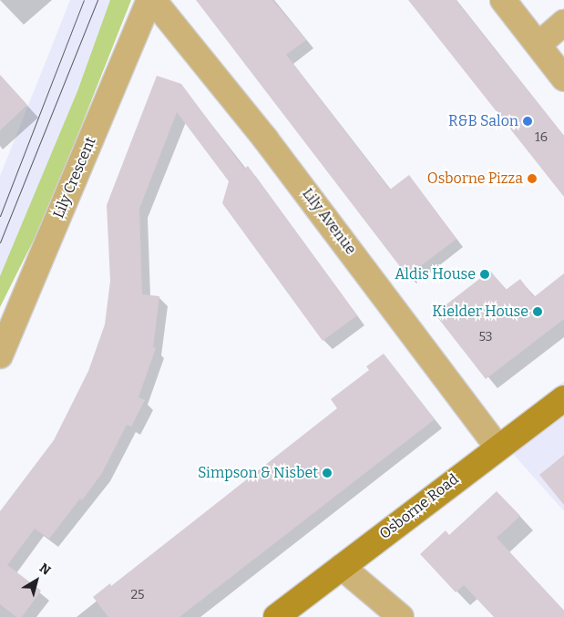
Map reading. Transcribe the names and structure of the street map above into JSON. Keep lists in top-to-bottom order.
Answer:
{
  "streets": {
    "main road": ["Osborne Road"],
    "street": ["Lily Crescent", "Lily Avenue"]
  },
  "crossings": [
    ["Lily Avenue", "Osborne Road"]
  ],
  "places": [
    "R&B Salon",
    "Osborne Pizza",
    "Aldis House",
    "Kielder House",
    "Simpson & Nisbet"
  ],
  "house_numbers": ["16", "53", "25"],
  "north": "top right"
}
